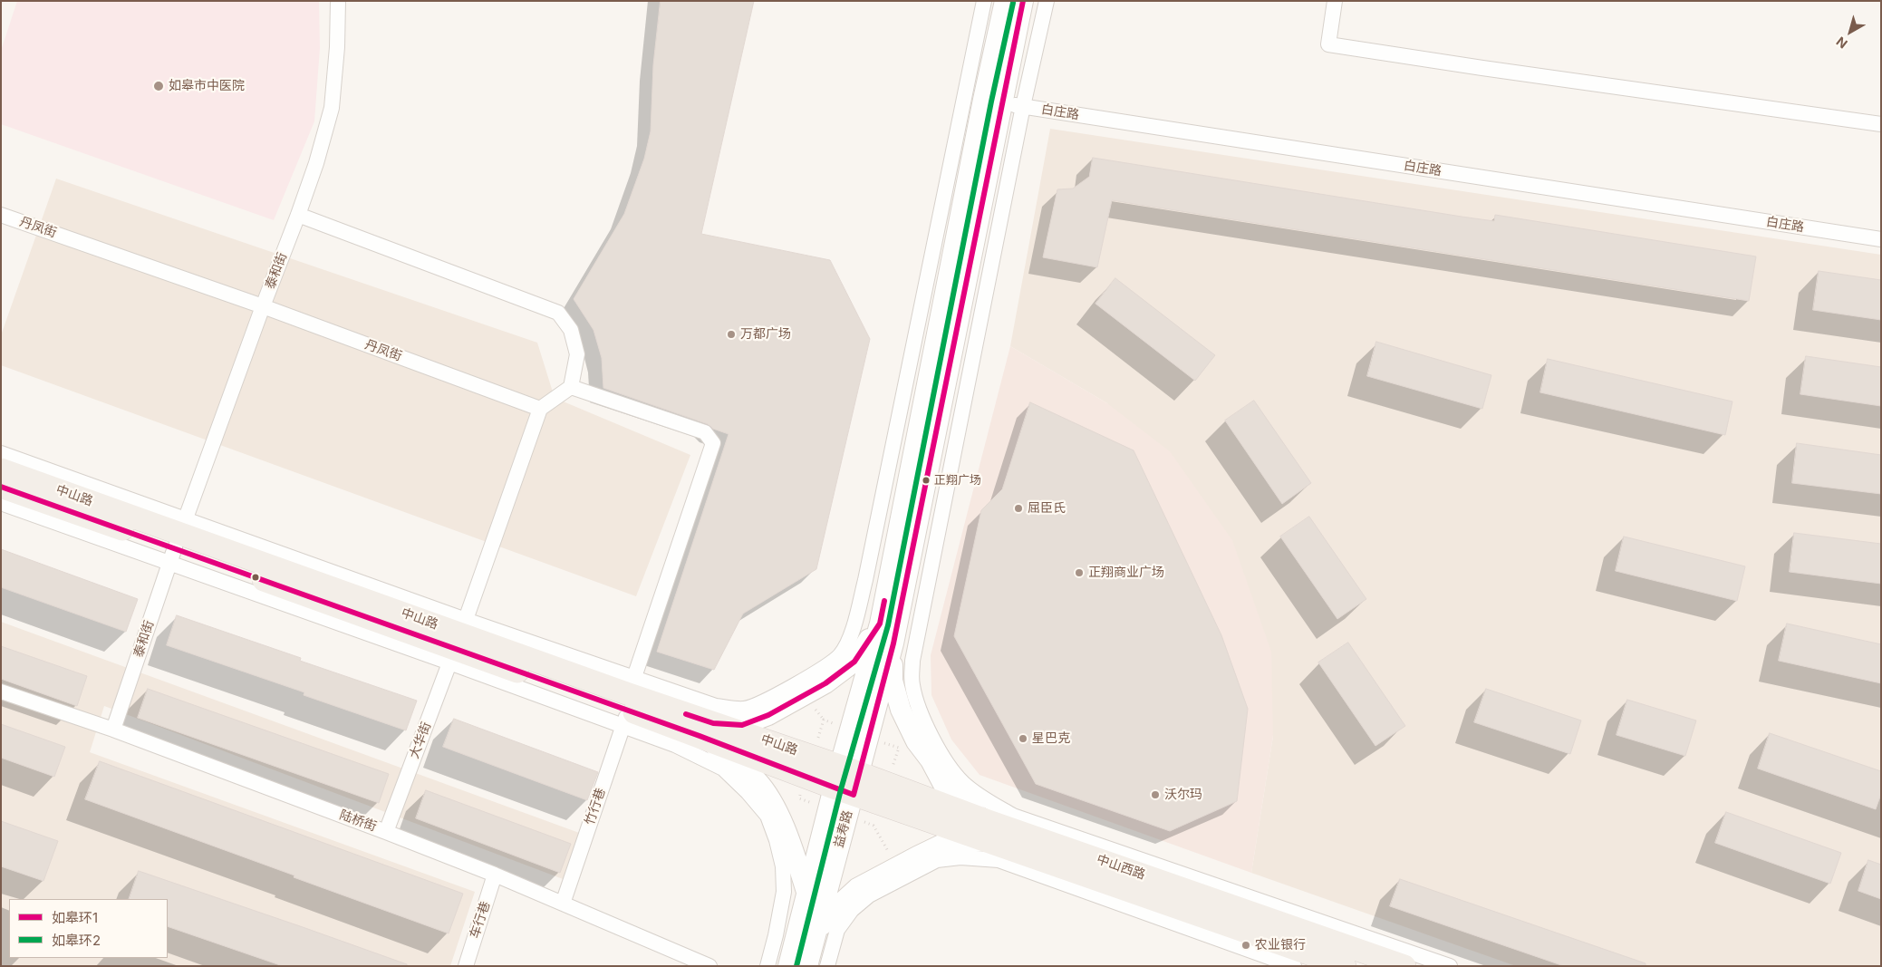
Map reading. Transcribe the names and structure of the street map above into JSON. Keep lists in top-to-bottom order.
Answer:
{
  "streets": {
    "main road": ["中山路", "益寿路", "中山西路"],
    "street": [
      "白庄路",
      "丹凤街",
      "泰和街",
      "大华街",
      "竹行巷",
      "陆桥街",
      "车行巷"
    ]
  },
  "crossings": [
    ["白庄路", "益寿路"],
    ["丹凤街", "泰和街"],
    ["泰和街", "中山路"],
    ["泰和街", "陆桥街"],
    ["中山路", "大华街"],
    ["中山路", "竹行巷"],
    ["中山路", "益寿路"],
    ["中山路", "中山西路"],
    ["大华街", "陆桥街"],
    ["竹行巷", "陆桥街"],
    ["陆桥街", "车行巷"],
    ["益寿路", "中山西路"]
  ],
  "places": [
    "如皋市中医院",
    "万都广场",
    "正翔广场",
    "屈臣氏",
    "正翔商业广场",
    "星巴克",
    "沃尔玛",
    "农业银行"
  ],
  "lines": ["transit line 如皋环1", "transit line 如皋环2"],
  "legend": ["如皋环1", "如皋环2"],
  "north": "bottom left"
}
